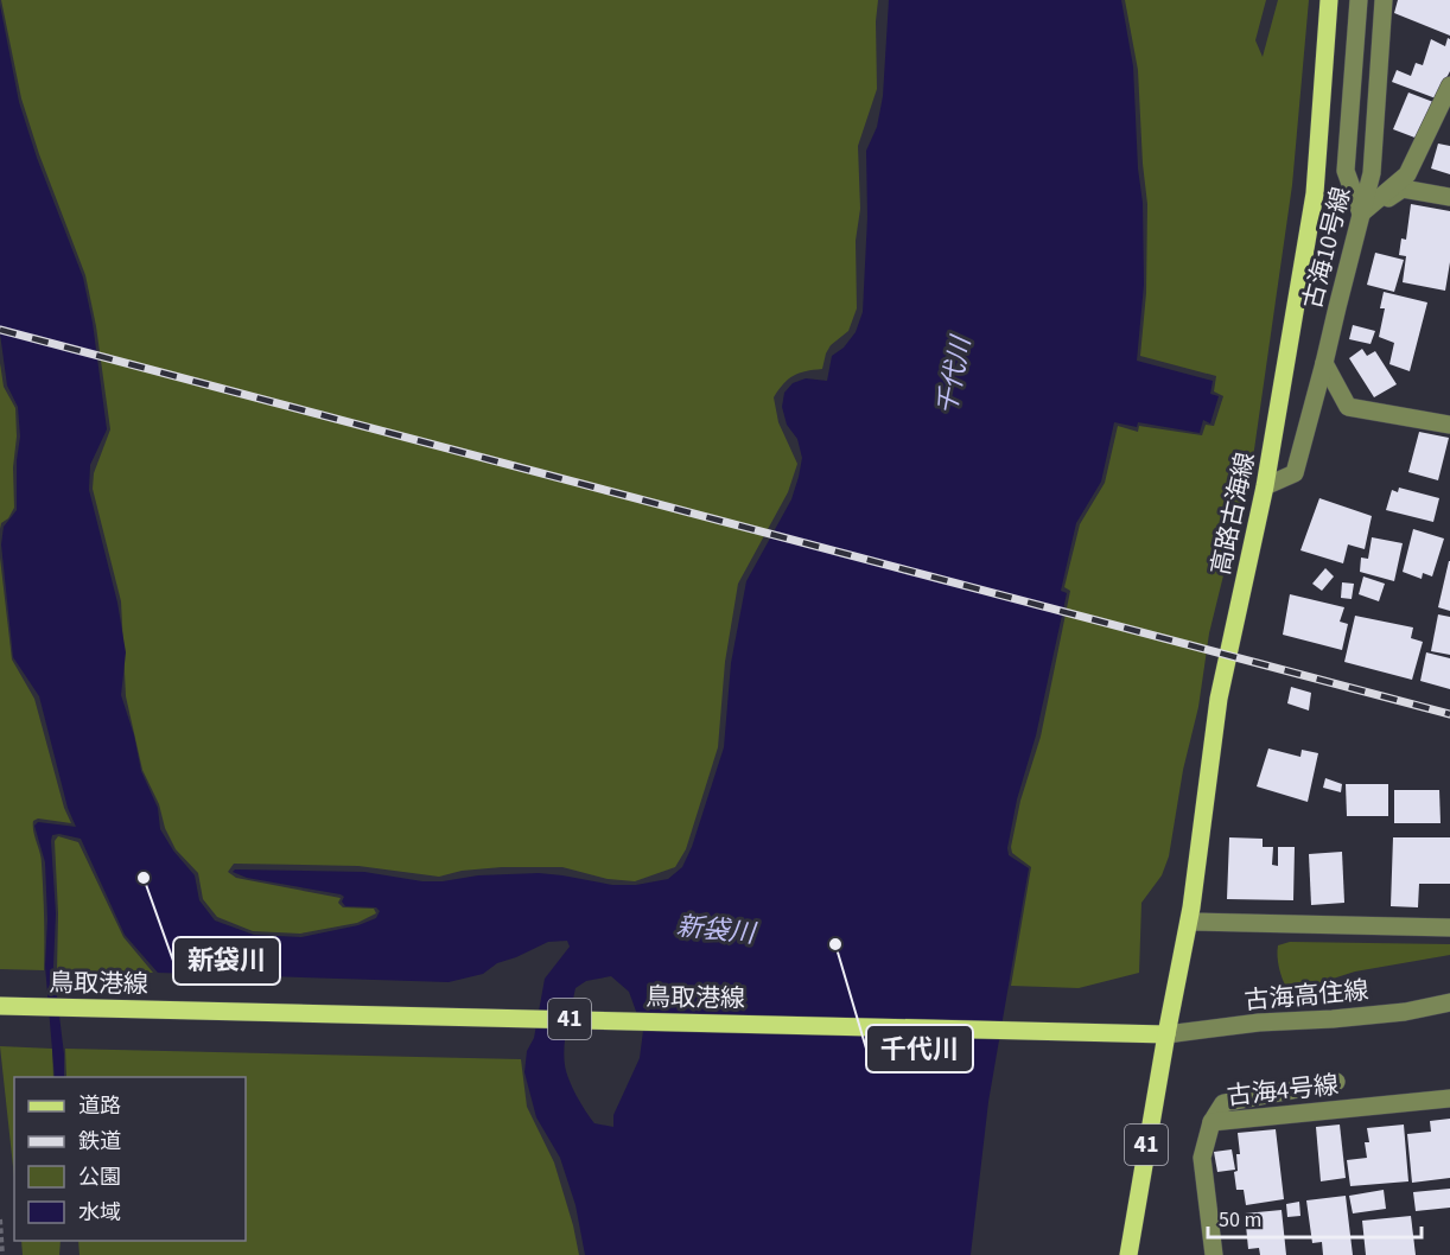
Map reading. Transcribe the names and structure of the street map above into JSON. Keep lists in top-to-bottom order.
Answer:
{
  "streets": {
    "main road": ["高路古海線", "鳥取港線", "41"],
    "street": ["古海10号線", "古海高住線", "古海4号線"]
  },
  "crossings": [
    ["古海10号線", "高路古海線"],
    ["高路古海線", "鳥取港線"],
    ["高路古海線", "古海高住線"],
    ["高路古海線", "41"],
    ["鳥取港線", "古海高住線"],
    ["鳥取港線", "41"],
    ["古海高住線", "41"]
  ],
  "water": ["千代川", "新袋川"],
  "places": ["新袋川", "千代川"],
  "legend": [
    "道路",
    "鉄道",
    "公園",
    "水域"
  ],
  "scale_bar": "50 m"
}
